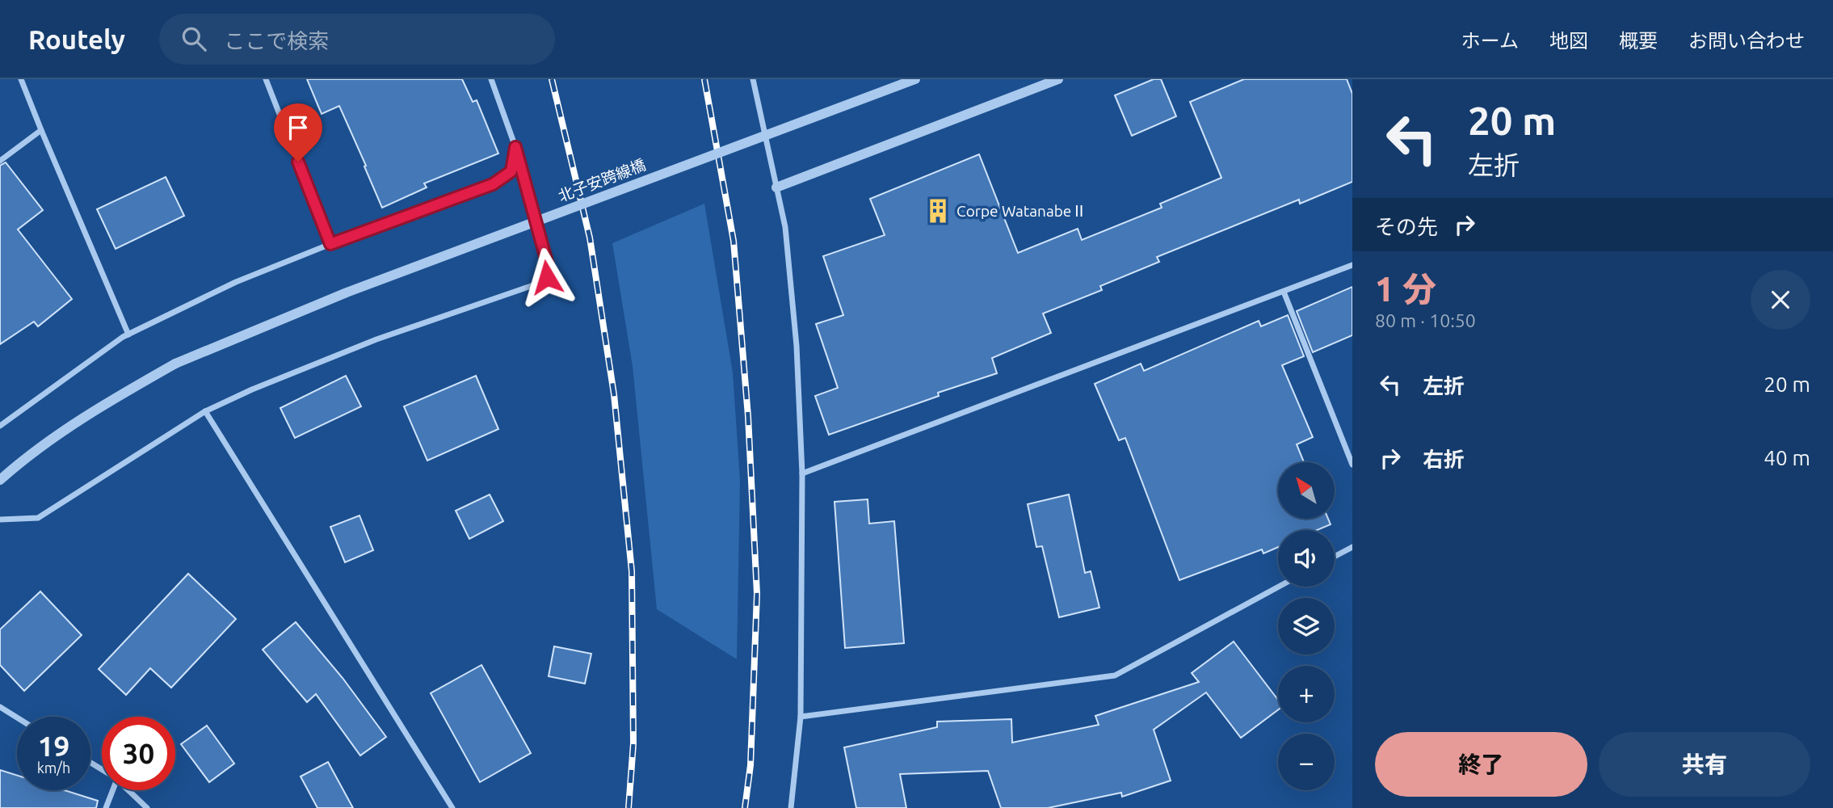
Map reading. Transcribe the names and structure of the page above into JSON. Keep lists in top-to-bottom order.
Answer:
{
  "streets": {
    "street": ["北子安跨線橋"]
  },
  "places": {
    "building": ["Corpe WatanabeⅡ"]
  },
  "north": "top left",
  "page": {
    "header": "Routely",
    "search": "ここで検索",
    "nav": [
      "ホーム",
      "地図",
      "概要",
      "お問い合わせ"
    ],
    "turn": ["20 m", "左折"],
    "then": "その先",
    "heading": ["1 分", "80 m · 10:50"],
    "list": [
      {
        "name": "左折",
        "value": "20 m"
      },
      {
        "name": "右折",
        "value": "40 m"
      }
    ],
    "map_buttons": ["+", "−"],
    "speed": "19 km/h",
    "limit": "30",
    "buttons": ["終了", "共有"]
  }
}
